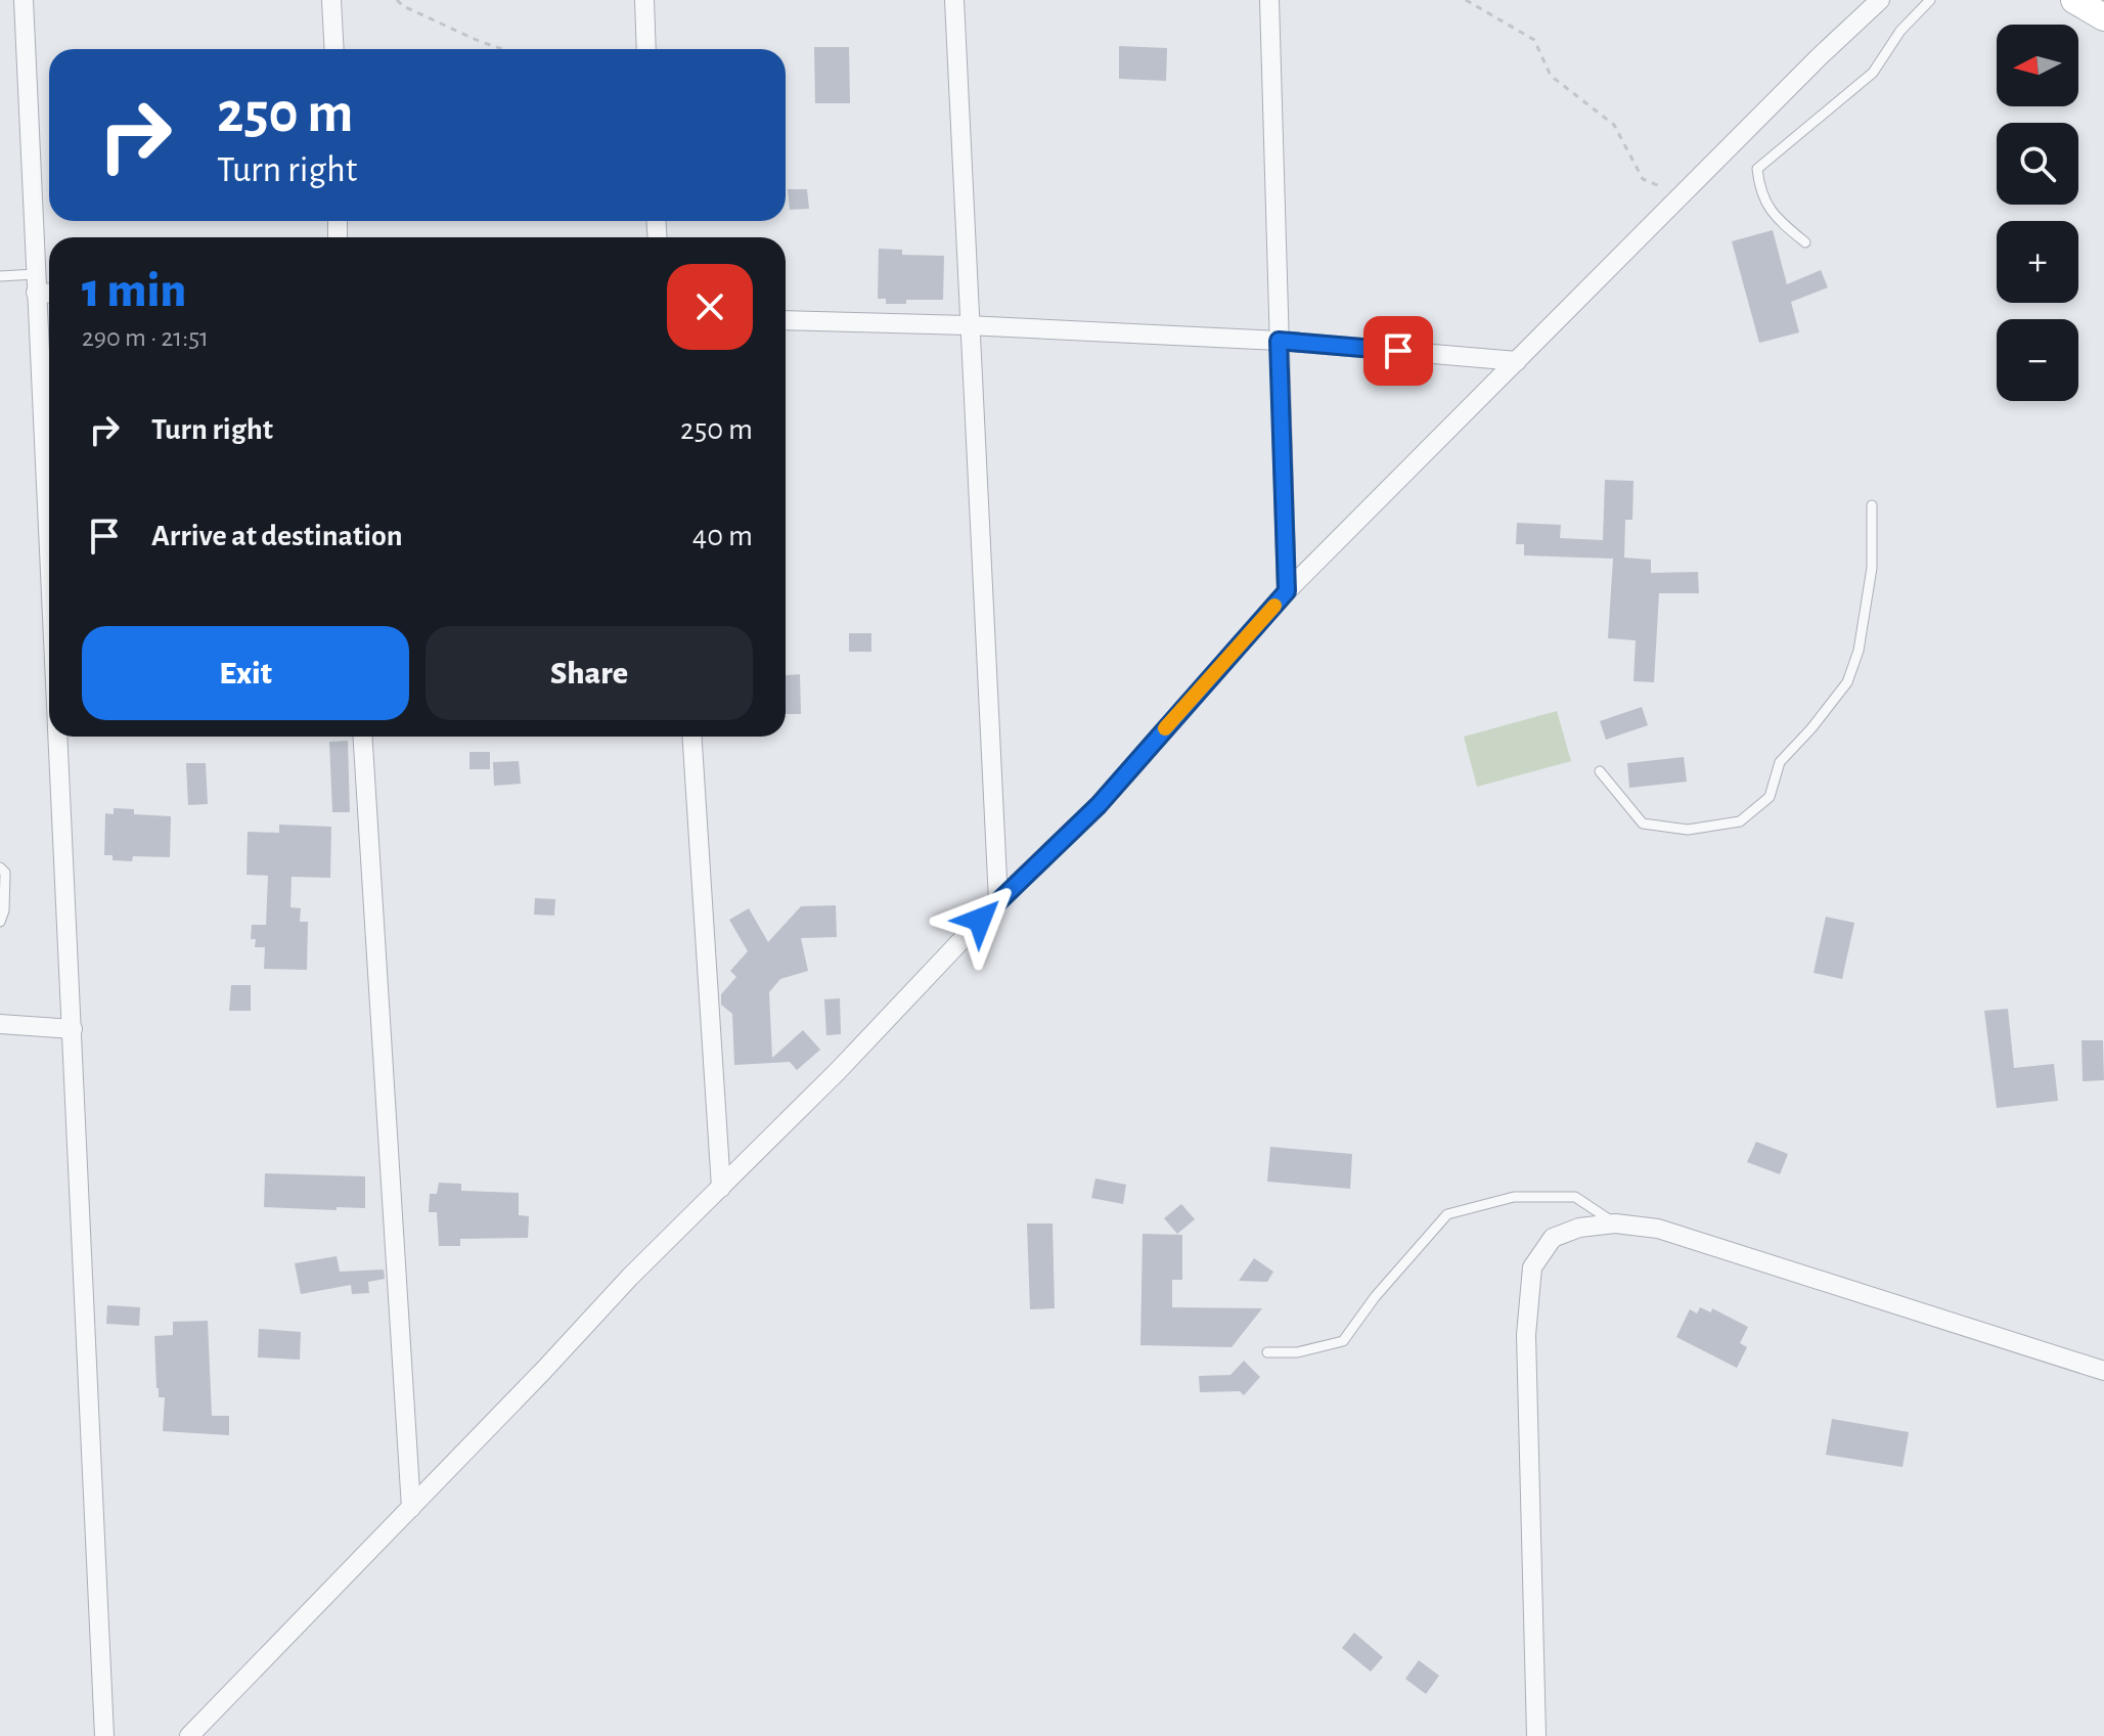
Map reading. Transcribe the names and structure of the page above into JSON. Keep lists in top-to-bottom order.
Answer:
{
  "north": "left",
  "page": {
    "map_buttons": ["+", "−"],
    "turn": ["250 m", "Turn right"],
    "heading": ["1 min", "290 m · 21:51"],
    "list": [
      {
        "name": "Turn right",
        "value": "250 m"
      },
      {
        "name": "Arrive at destination",
        "value": "40 m"
      }
    ],
    "buttons": ["Exit", "Share"]
  }
}
